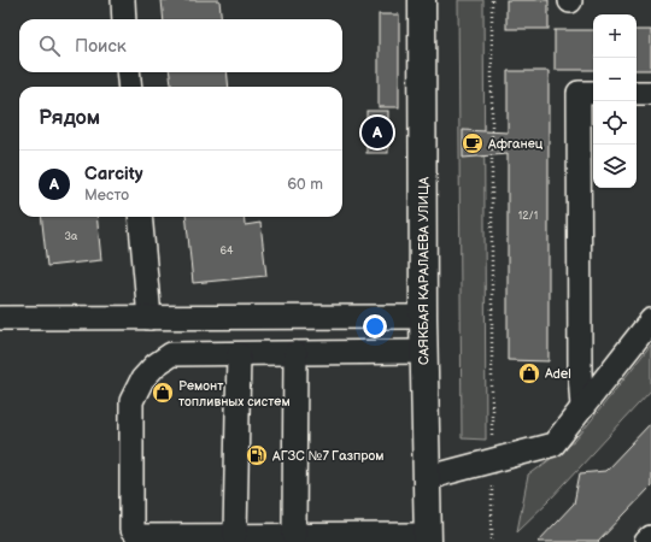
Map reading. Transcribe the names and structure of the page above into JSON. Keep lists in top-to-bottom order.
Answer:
{
  "streets": {
    "main road": ["САЯКБАЯ КАРАЛАЕВА УЛИЦА"]
  },
  "places": {
    "cafe": ["Афганец"],
    "shop": ["Adel", "Ремонт топливных систем"],
    "fuel station": ["АГЗС №7 Газпром"]
  },
  "house_numbers": ["12/1", "3а", "64"],
  "page": {
    "map_buttons": ["+", "−"],
    "search": "Поиск",
    "heading": "Рядом",
    "pins": "A",
    "list": [
      {
        "mark": "A",
        "name": "Carcity",
        "note": "Место",
        "value": "60 m"
      }
    ]
  }
}
